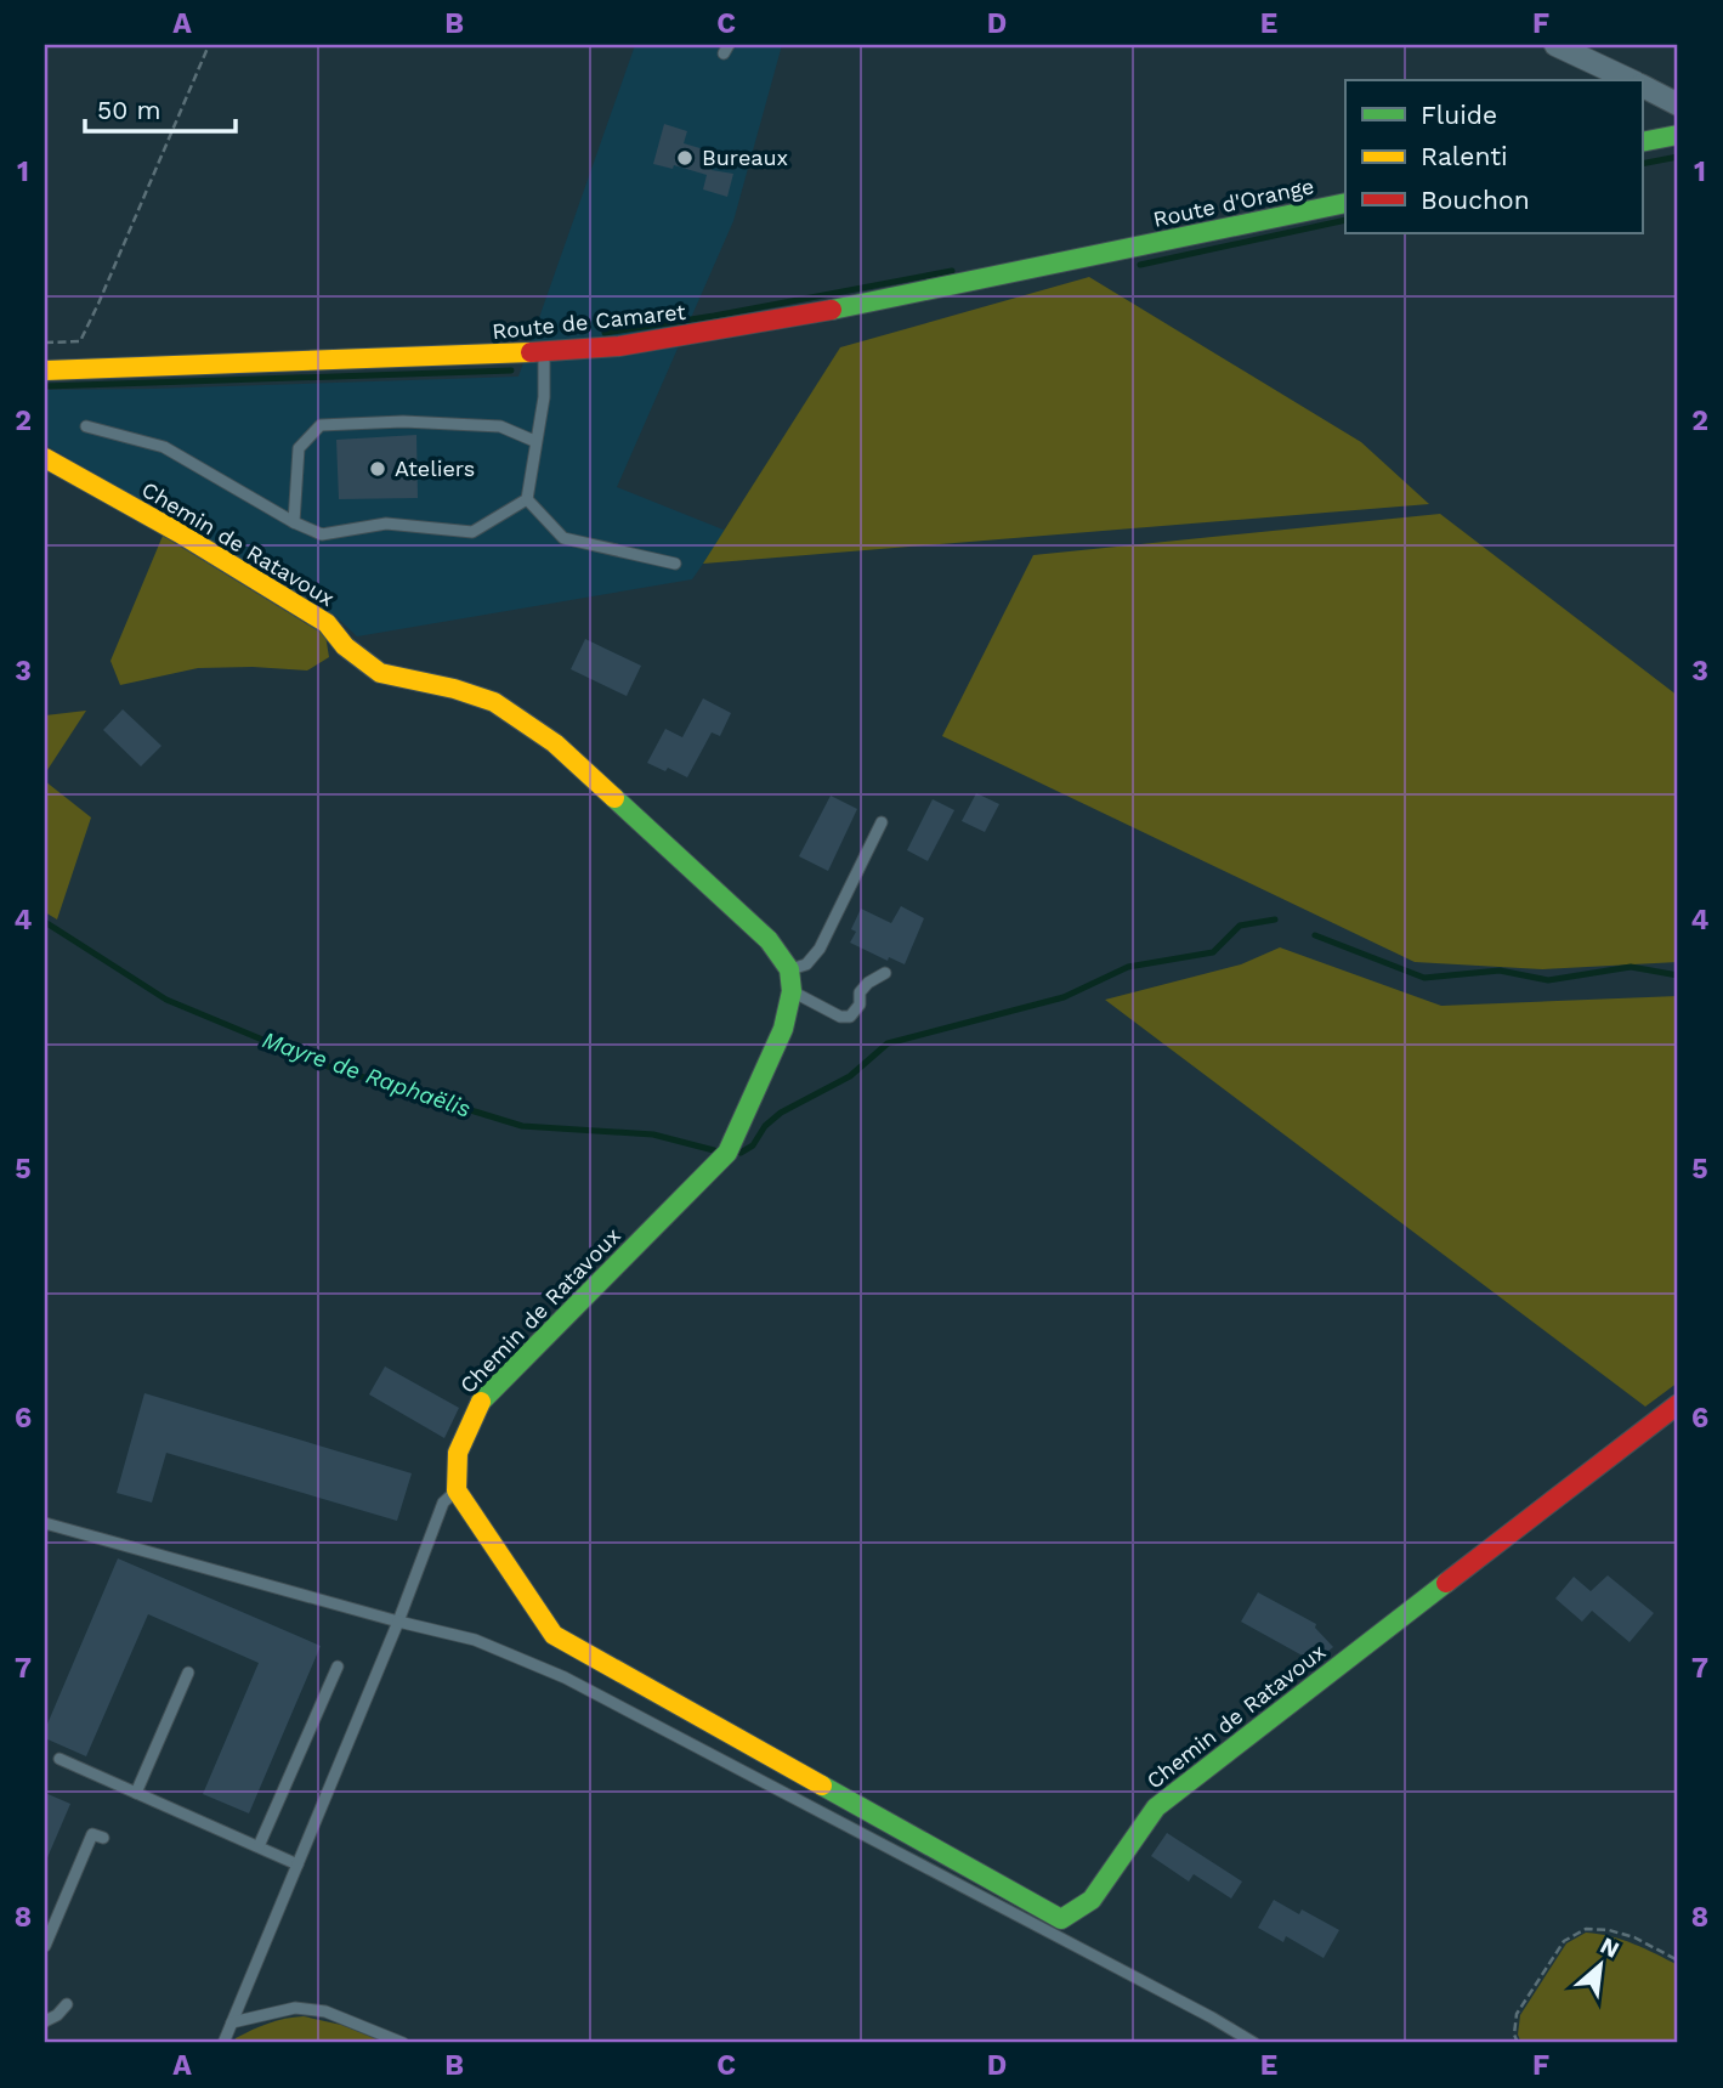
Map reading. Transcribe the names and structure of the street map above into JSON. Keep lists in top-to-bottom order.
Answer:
{
  "streets": {
    "street": ["Route d'Orange", "Route de Camaret", "Chemin de Ratavoux"]
  },
  "crossings": [
    ["Route d'Orange", "Route de Camaret"]
  ],
  "water": ["Mayre de Raphaëlis"],
  "places": ["Bureaux", "Ateliers"],
  "legend": ["Fluide", "Ralenti", "Bouchon"],
  "scale_bar": "50 m",
  "north": "top right",
  "grid": {
    "columns": [
      "A",
      "B",
      "C",
      "D",
      "E",
      "F"
    ],
    "rows": [
      "1",
      "2",
      "3",
      "4",
      "5",
      "6",
      "7",
      "8"
    ]
  }
}
